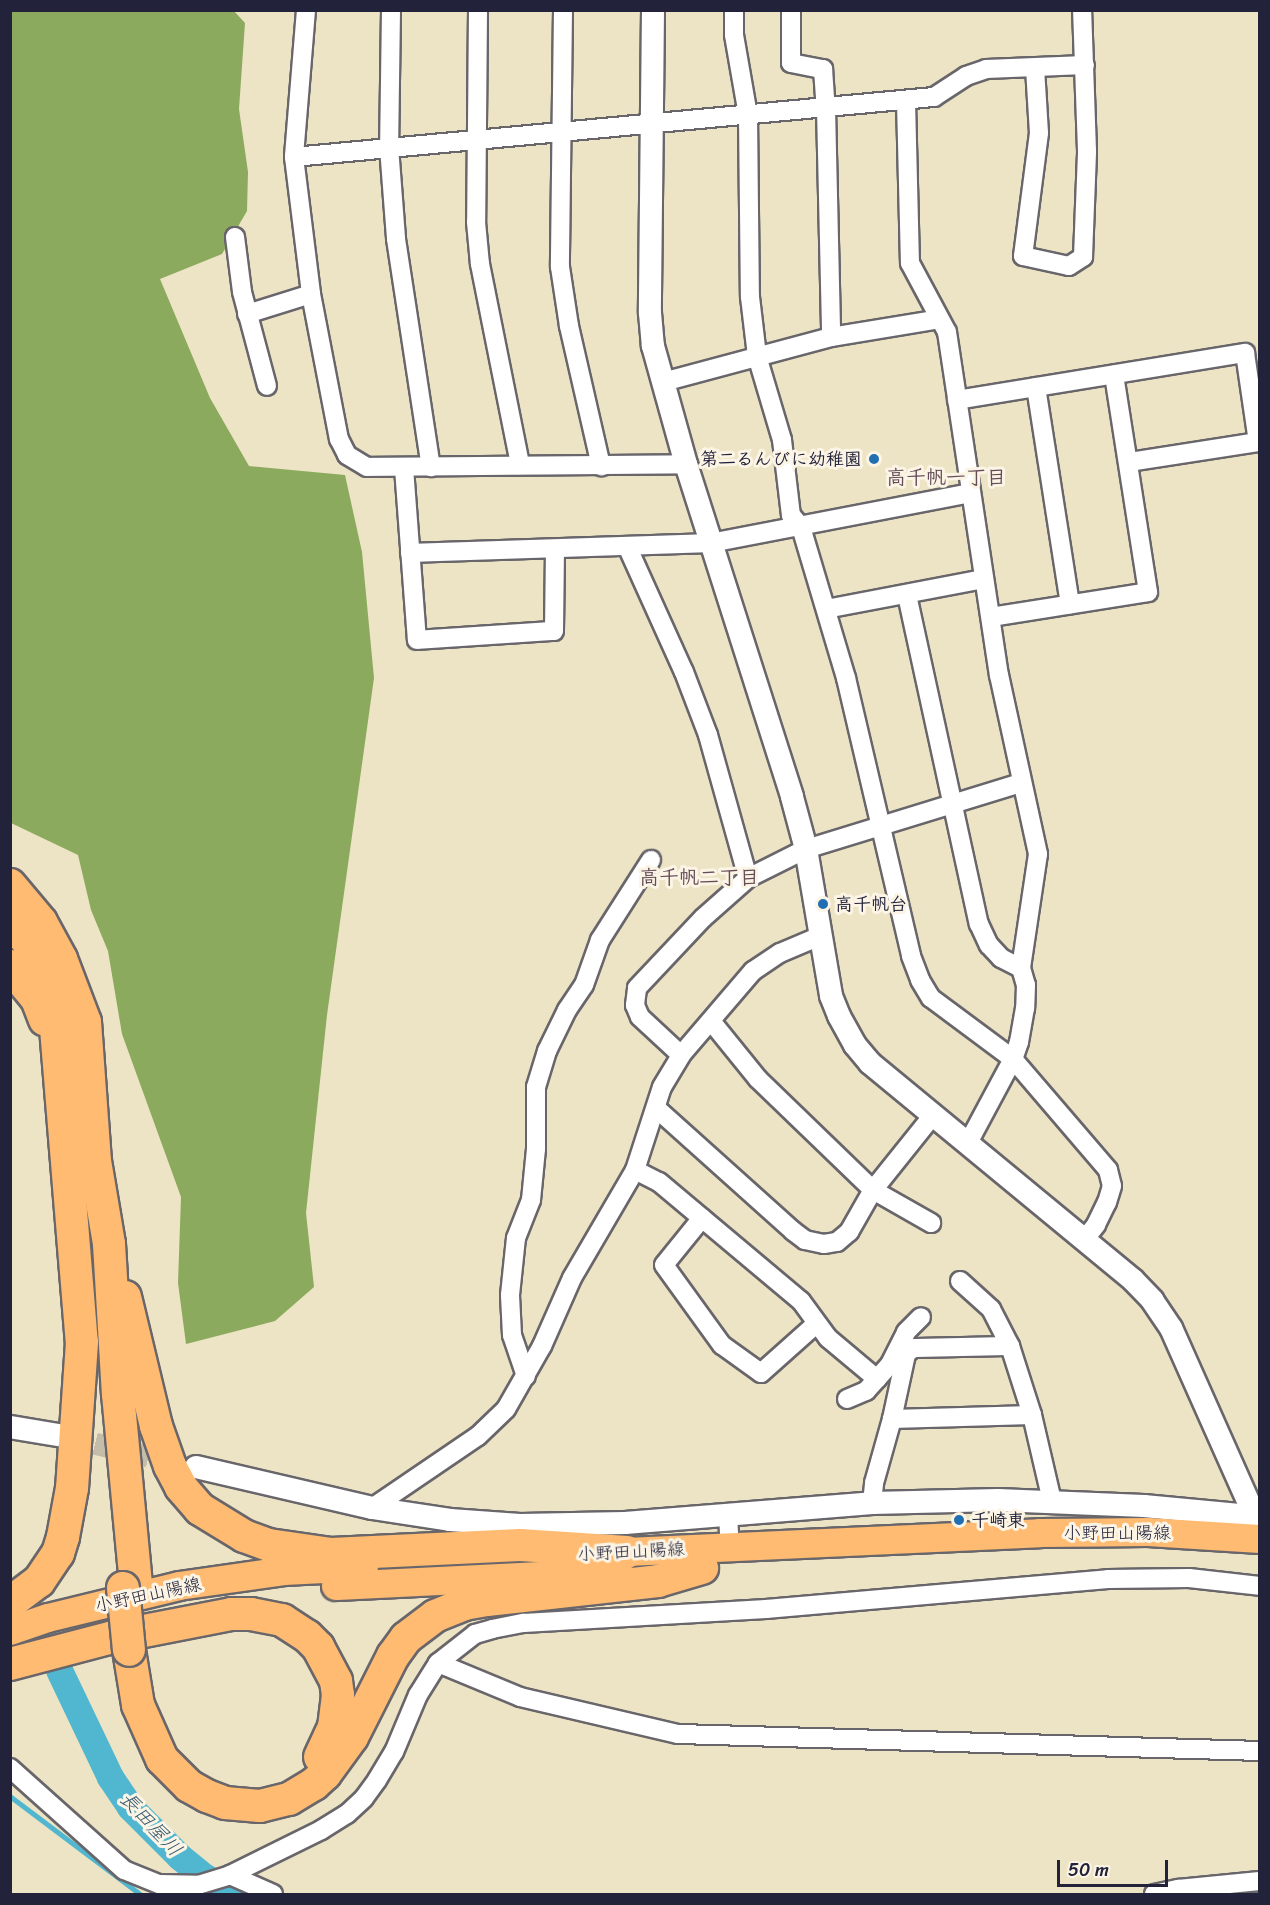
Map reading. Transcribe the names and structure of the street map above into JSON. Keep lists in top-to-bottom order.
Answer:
{
  "streets": {
    "main road": ["小野田山陽線"]
  },
  "districts": ["高千帆一丁目", "高千帆二丁目"],
  "water": ["長田屋川"],
  "places": ["第二るんびに幼稚園", "高千帆台", "千崎東"],
  "scale_bar": "50 m"
}
